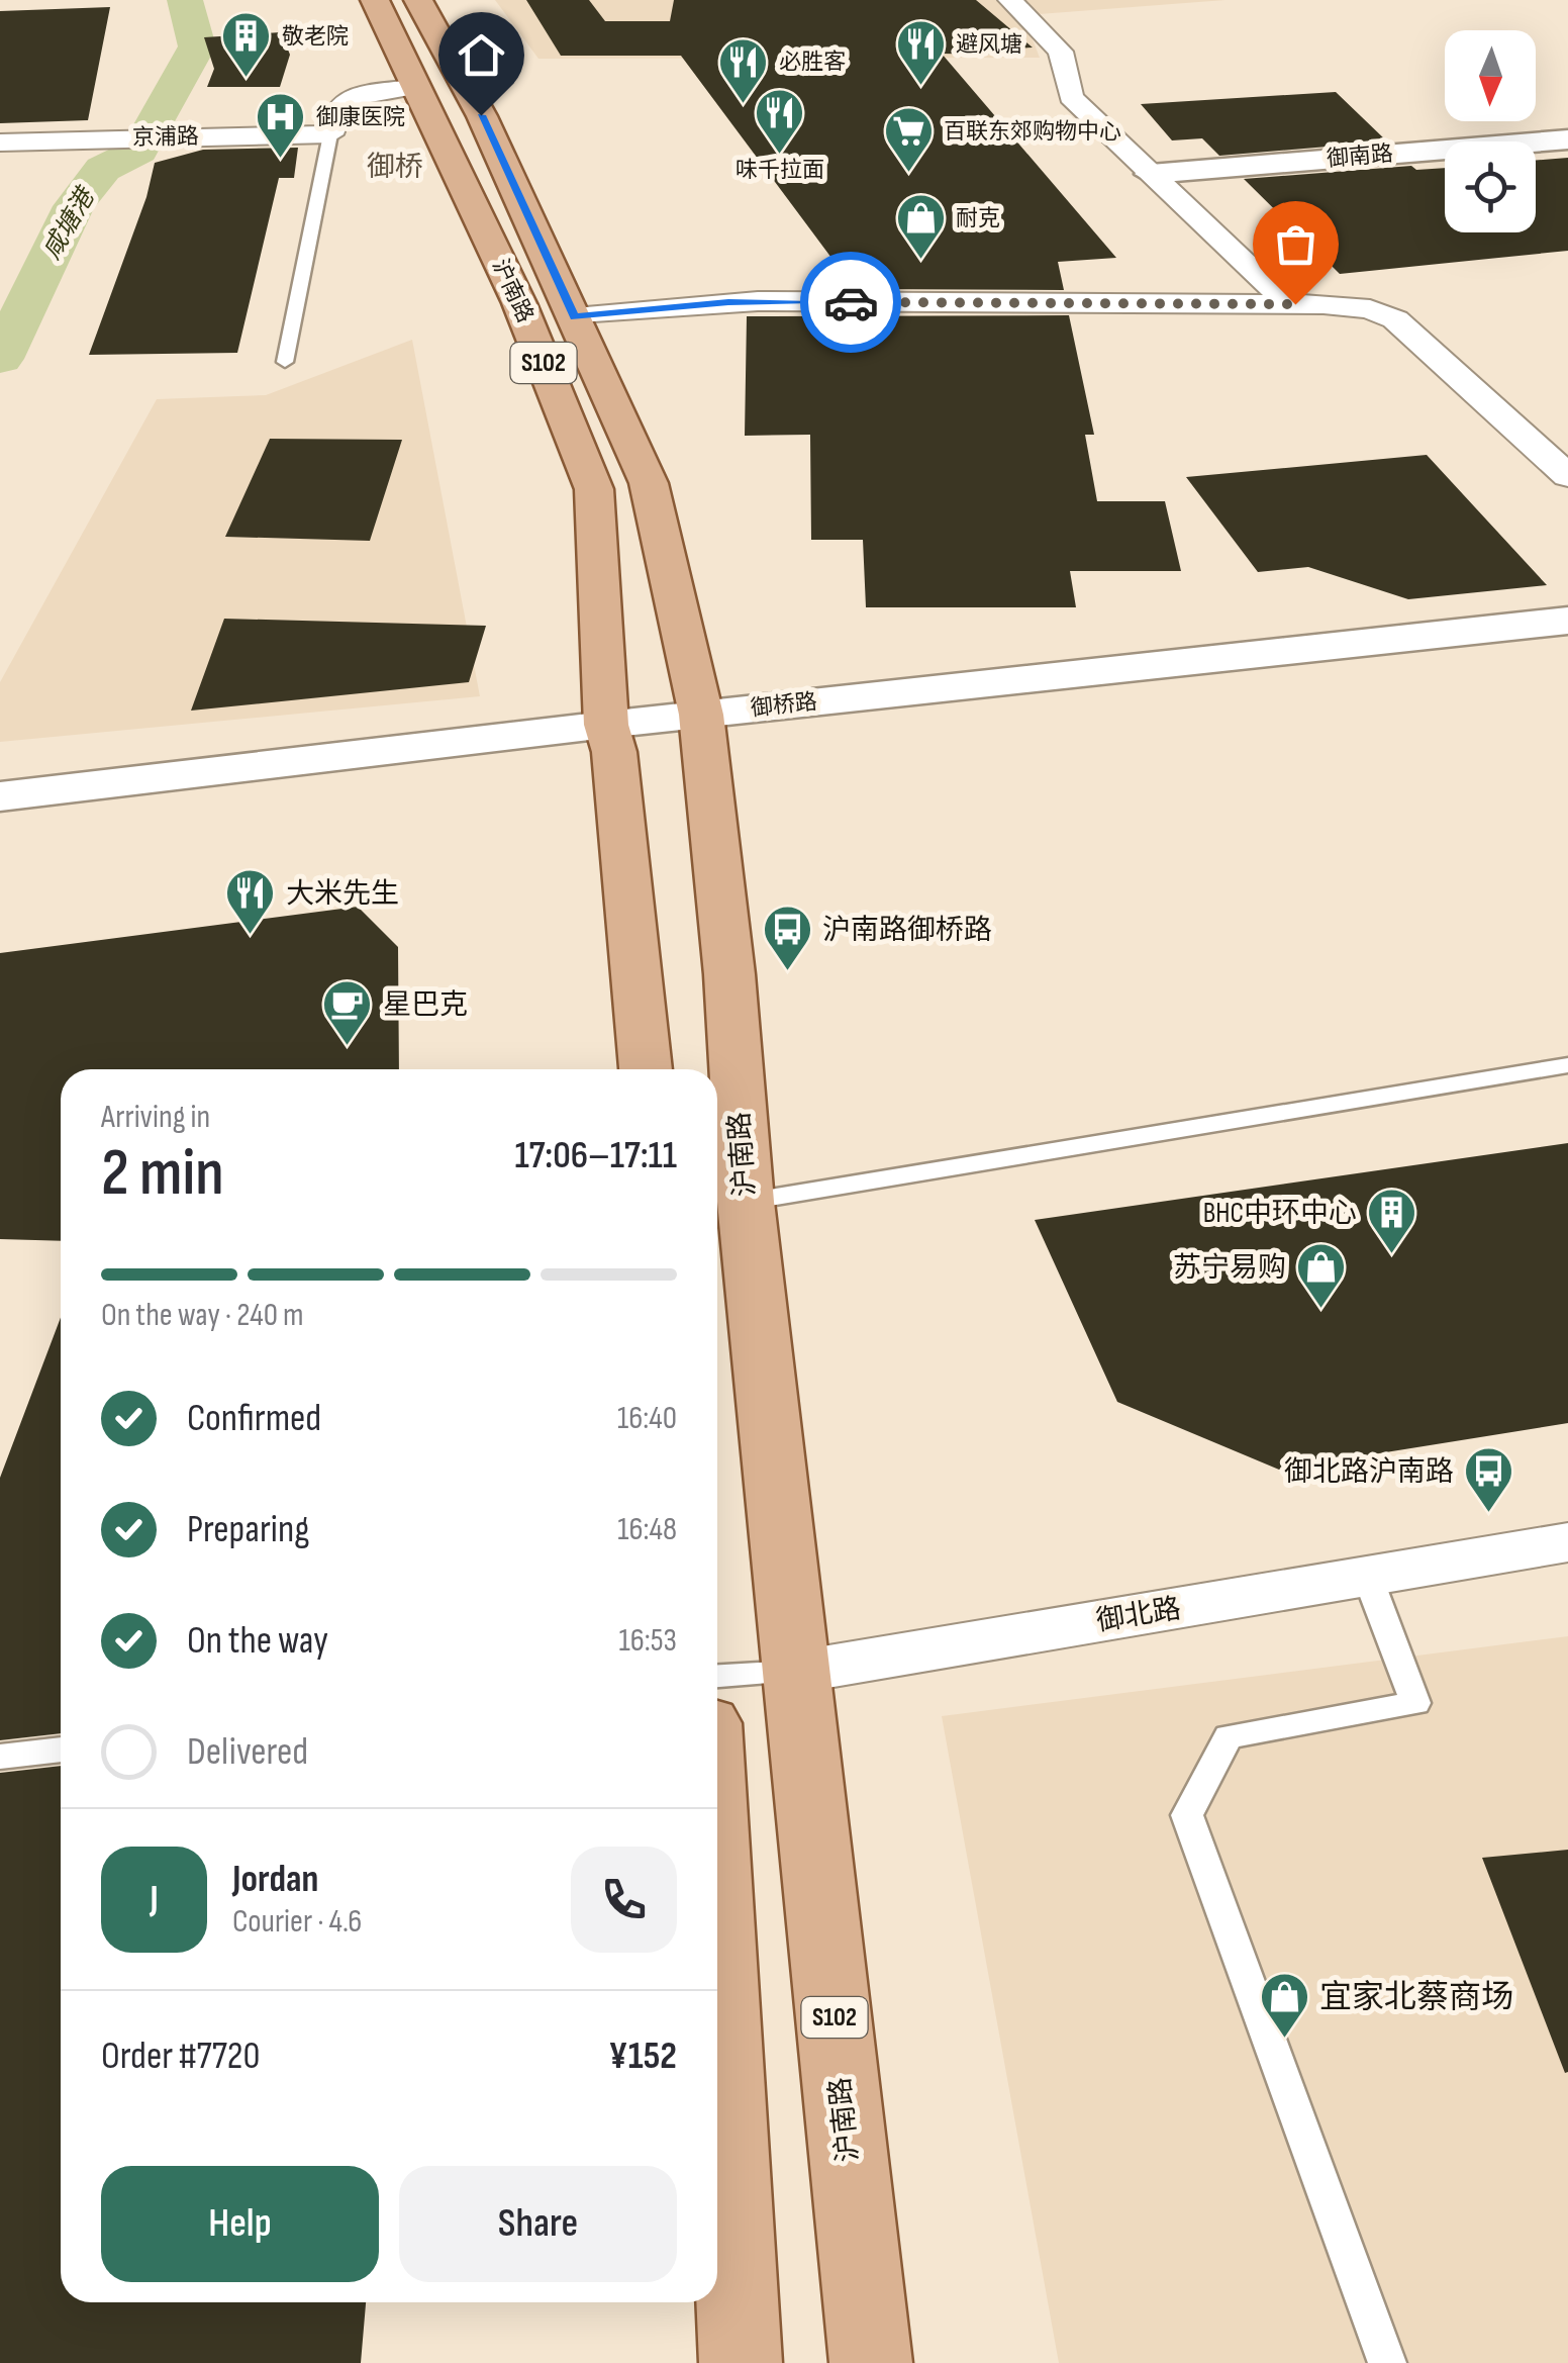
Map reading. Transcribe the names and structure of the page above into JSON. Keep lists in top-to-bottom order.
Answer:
{
  "streets": {
    "main road": [
      "御南路",
      "沪南路",
      "S102",
      "御桥路"
    ],
    "street": ["京浦路", "御北路"]
  },
  "crossings": [
    ["沪南路", "御桥路"],
    ["沪南路", "御北路"]
  ],
  "districts": ["御桥"],
  "water": ["咸塘港"],
  "places": {
    "building": ["敬老院", "BHC中环中心"],
    "restaurant": [
      "避风塘",
      "必胜客",
      "味千拉面",
      "大米先生"
    ],
    "hospital": ["御康医院"],
    "supermarket": ["百联东郊购物中心"],
    "shop": ["耐克", "苏宁易购", "宜家北蔡商场"],
    "bus stop": ["沪南路御桥路", "御北路沪南路"],
    "cafe": ["星巴克"]
  },
  "north": "bottom",
  "page": {
    "heading": ["2 min", "Arriving in", "17:06–17:11"],
    "panel": [
      "Jordan",
      "Courier · 4.6",
      "Order #7720",
      "¥152"
    ],
    "bar": "On the way · 240 m",
    "list": [
      ["Confirmed", "16:40"],
      ["Preparing", "16:48"],
      ["On the way", "16:53"],
      "Delivered"
    ],
    "round": "J",
    "buttons": ["Help", "Share"]
  }
}
